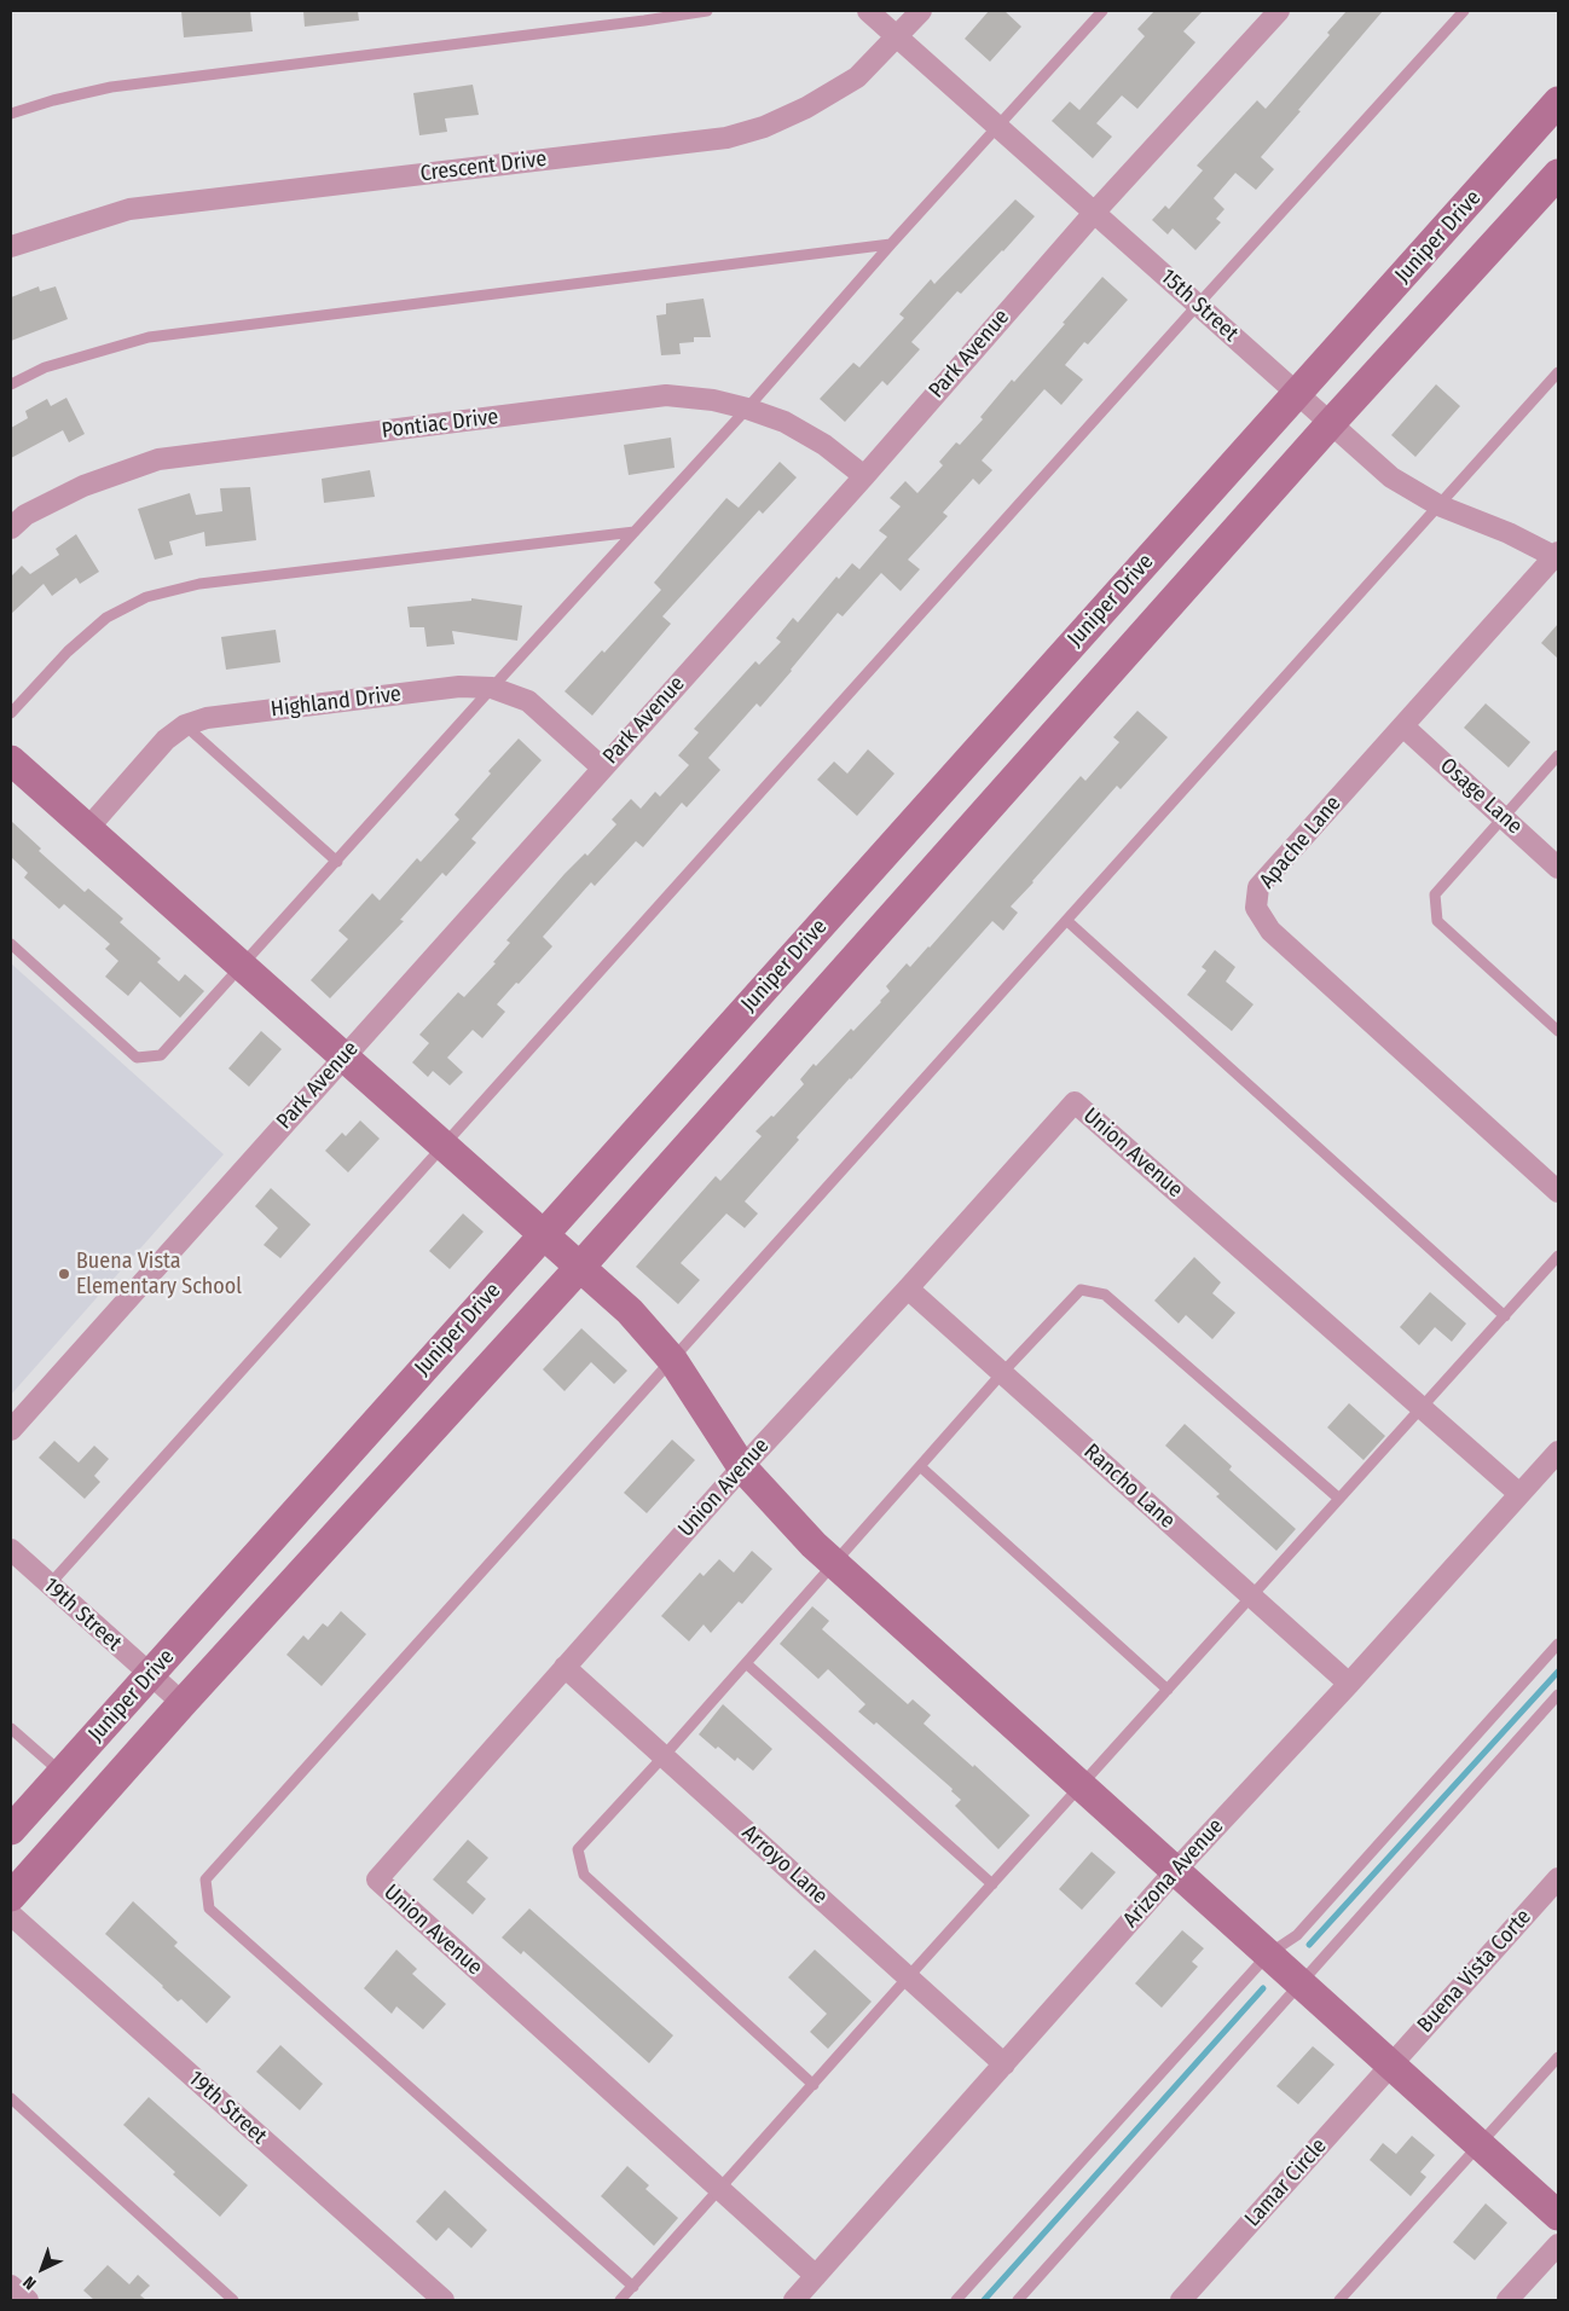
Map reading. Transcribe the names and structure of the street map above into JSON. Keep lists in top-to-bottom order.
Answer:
{
  "streets": {
    "street": [
      "Crescent Drive",
      "Juniper Drive",
      "15th Street",
      "Park Avenue",
      "Pontiac Drive",
      "Highland Drive",
      "Osage Lane",
      "Apache Lane",
      "Union Avenue",
      "Rancho Lane",
      "19th Street",
      "Arroyo Lane",
      "Arizona Avenue",
      "Buena Vista Corte",
      "Lamar Circle"
    ]
  },
  "crossings": [
    ["Crescent Drive", "15th Street"],
    ["Juniper Drive", "15th Street"],
    ["Juniper Drive", "19th Street"],
    ["15th Street", "Park Avenue"],
    ["15th Street", "Apache Lane"],
    ["Park Avenue", "Pontiac Drive"],
    ["Park Avenue", "Highland Drive"],
    ["Osage Lane", "Apache Lane"],
    ["Union Avenue", "Rancho Lane"],
    ["Union Avenue", "Arroyo Lane"],
    ["Union Avenue", "Arizona Avenue"],
    ["Rancho Lane", "Arizona Avenue"],
    ["Arroyo Lane", "Arizona Avenue"],
    ["Buena Vista Corte", "Lamar Circle"]
  ],
  "places": ["Buena Vista Elementary School"],
  "north": "bottom left"
}
